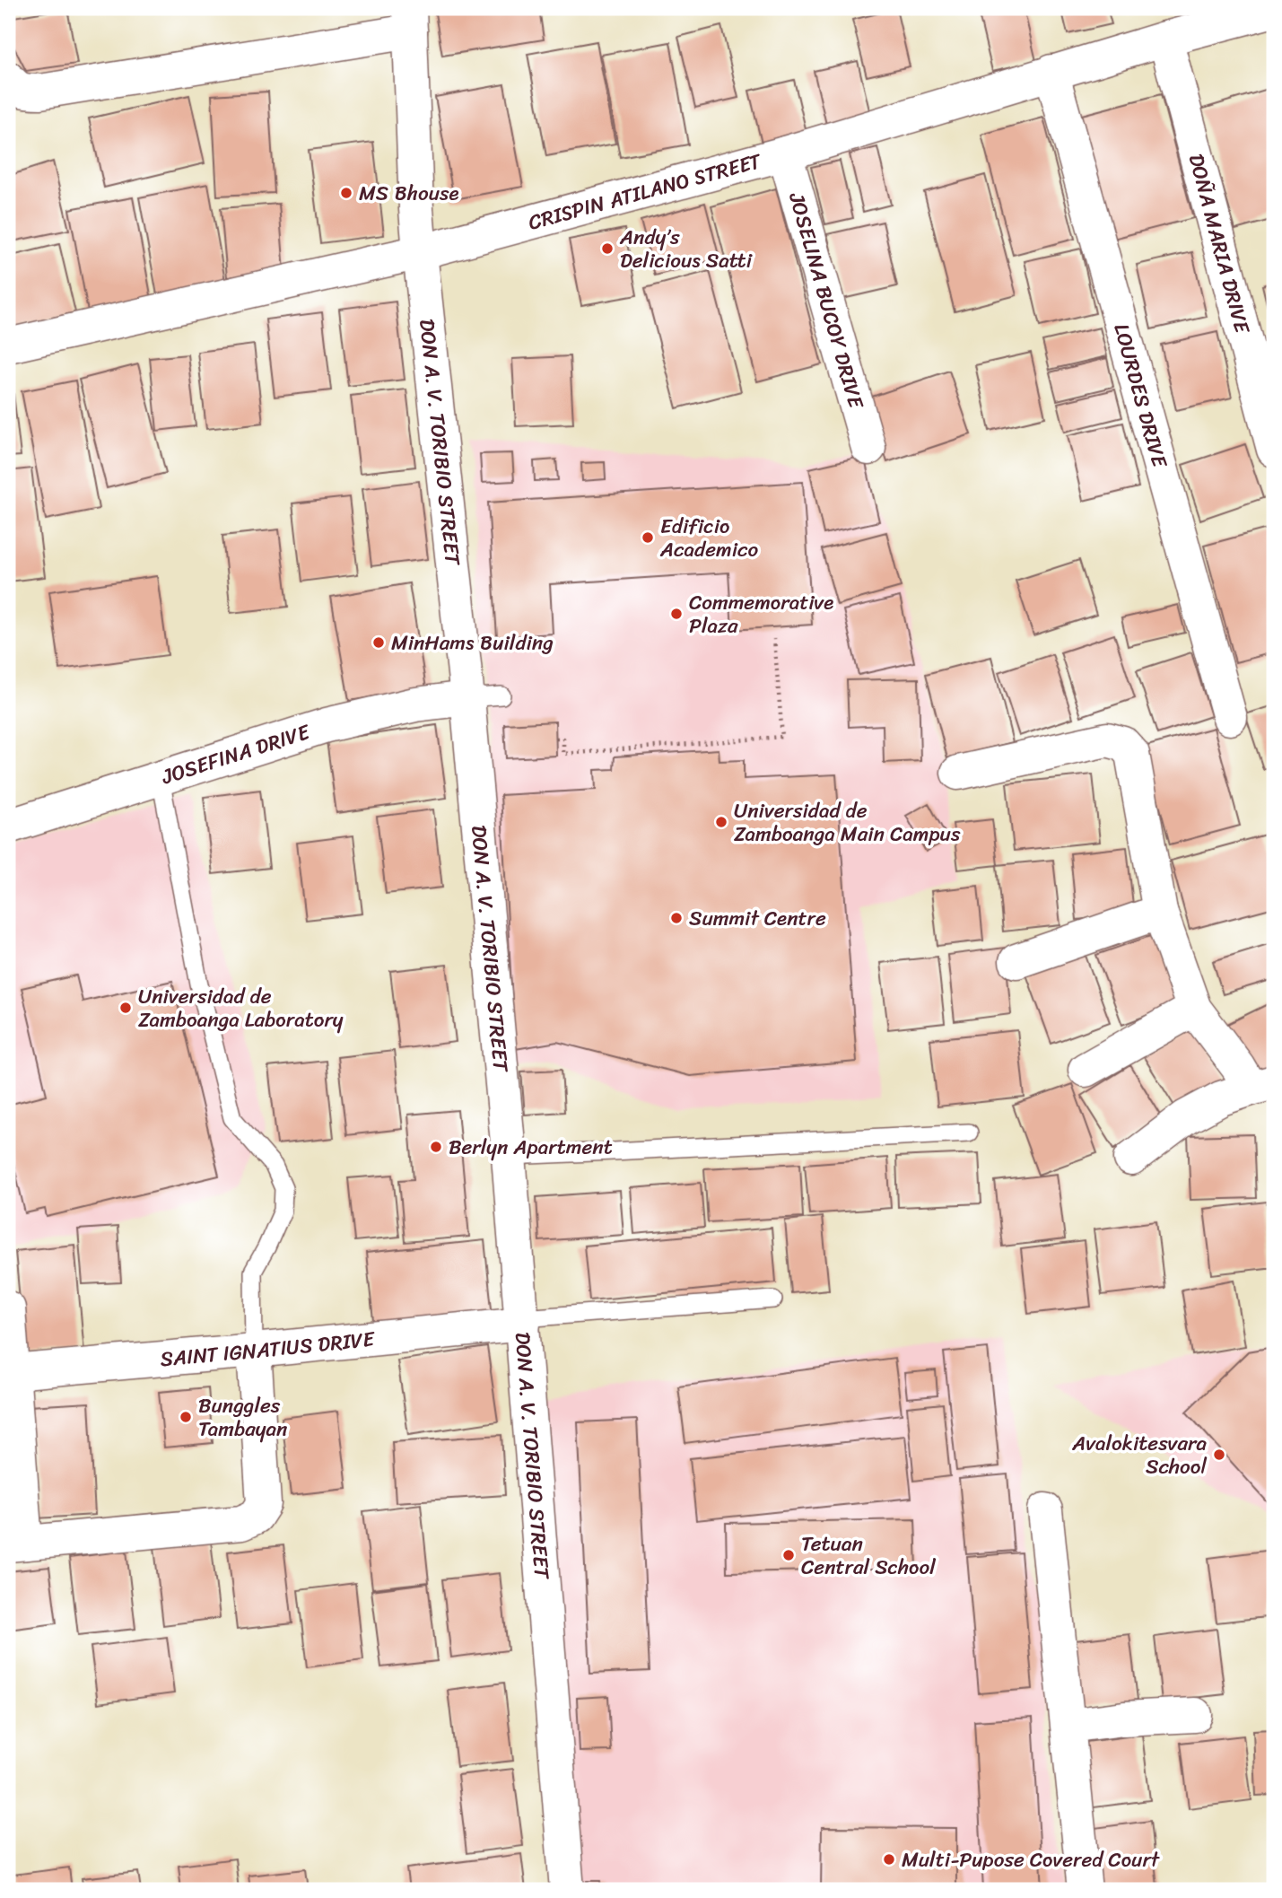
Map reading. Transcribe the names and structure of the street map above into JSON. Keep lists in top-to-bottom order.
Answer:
{
  "streets": {
    "street": [
      "CRISPIN ATILANO STREET",
      "DOÑA MARIA DRIVE",
      "JOSELINA BUCOY DRIVE",
      "LOURDES DRIVE",
      "DON A. V. TORIBIO STREET",
      "JOSEFINA DRIVE",
      "SAINT IGNATIUS DRIVE"
    ]
  },
  "crossings": [
    ["CRISPIN ATILANO STREET", "DOÑA MARIA DRIVE"],
    ["CRISPIN ATILANO STREET", "JOSELINA BUCOY DRIVE"],
    ["CRISPIN ATILANO STREET", "LOURDES DRIVE"],
    ["CRISPIN ATILANO STREET", "DON A. V. TORIBIO STREET"],
    ["DON A. V. TORIBIO STREET", "JOSEFINA DRIVE"],
    ["DON A. V. TORIBIO STREET", "SAINT IGNATIUS DRIVE"]
  ],
  "places": [
    "MS Bhouse",
    "Andy’s Delicious Satti",
    "Edificio Academico",
    "Commemorative Plaza",
    "MinHams Building",
    "Universidad de Zamboanga Main Campus",
    "Summit Centre",
    "Universidad de Zamboanga Laboratory",
    "Berlyn Apartment",
    "Bunggles Tambayan",
    "Avalokitesvara School",
    "Tetuan Central School",
    "Multi-Pupose Covered Court"
  ]
}
